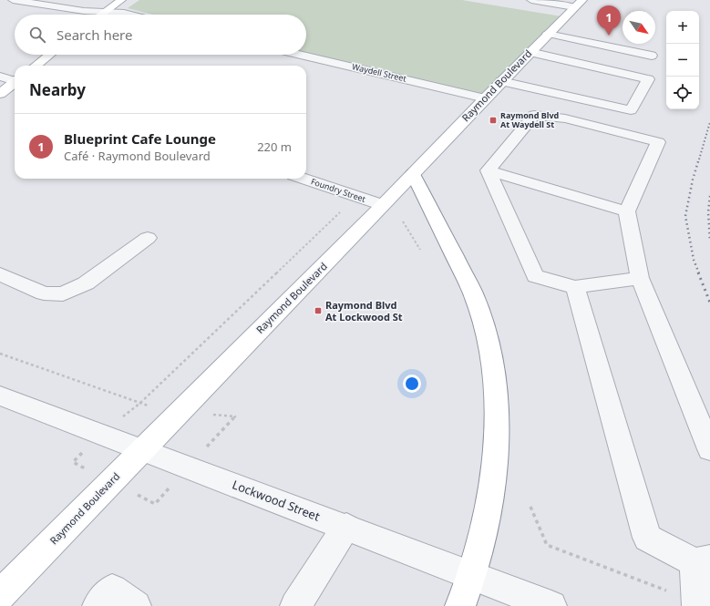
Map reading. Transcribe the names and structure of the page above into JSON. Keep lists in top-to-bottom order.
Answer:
{
  "streets": {
    "main road": ["Raymond Boulevard"],
    "street": ["Waydell Street", "Foundry Street", "Lockwood Street"]
  },
  "crossings": [
    ["Waydell Street", "Raymond Boulevard"],
    ["Raymond Boulevard", "Foundry Street"],
    ["Raymond Boulevard", "Lockwood Street"]
  ],
  "places": {
    "transit": ["Raymond Blvd At Waydell St", "Raymond Blvd At Lockwood St"]
  },
  "north": "bottom right",
  "page": {
    "pins": "1",
    "map_buttons": ["+", "−"],
    "search": "Search here",
    "heading": "Nearby",
    "list": [
      {
        "mark": "1",
        "name": "Blueprint Cafe Lounge",
        "note": "Café · Raymond Boulevard",
        "value": "220 m"
      }
    ]
  }
}
